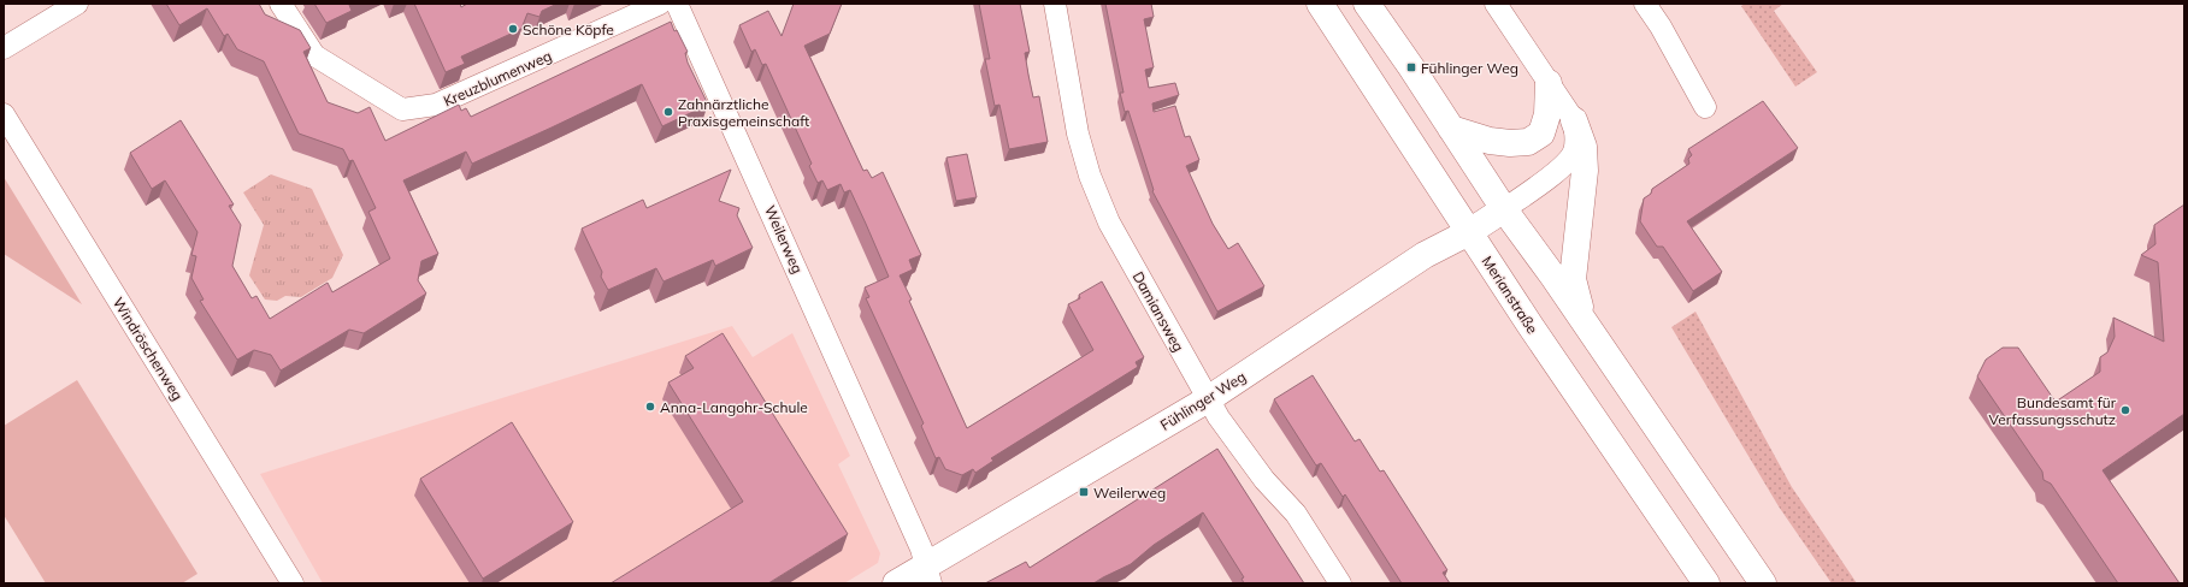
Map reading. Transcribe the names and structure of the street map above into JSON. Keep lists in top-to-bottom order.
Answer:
{
  "streets": {
    "street": [
      "Kreuzblumenweg",
      "Weilerweg",
      "Merianstraße",
      "Damiansweg",
      "Windröschenweg",
      "Fühlinger Weg"
    ]
  },
  "crossings": [
    ["Weilerweg", "Fühlinger Weg"],
    ["Merianstraße", "Fühlinger Weg"],
    ["Damiansweg", "Fühlinger Weg"]
  ],
  "places": {
    "other": [
      "Schöne Köpfe",
      "Zahnärztliche Praxisgemeinschaft",
      "Anna-Langohr-Schule",
      "Bundesamt für Verfassungsschutz"
    ],
    "transit": ["Fühlinger Weg", "Weilerweg"]
  }
}
